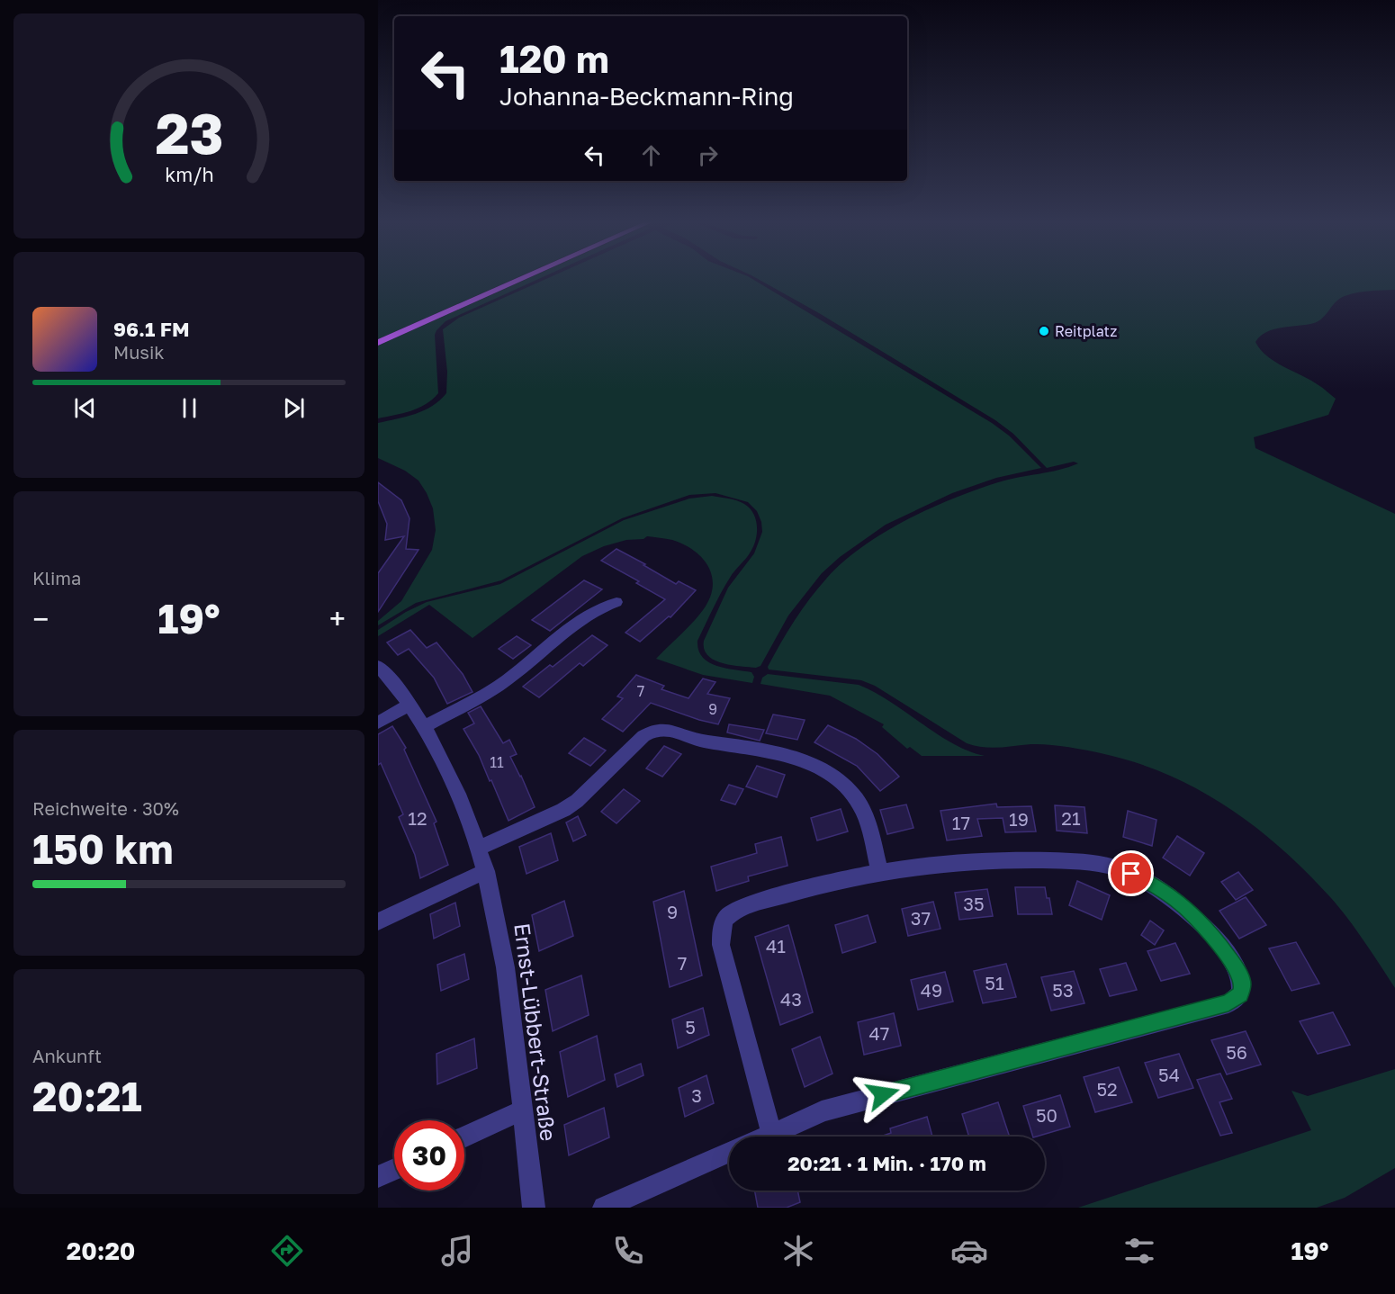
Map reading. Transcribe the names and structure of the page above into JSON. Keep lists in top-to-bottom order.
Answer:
{
  "streets": {
    "street": ["Ernst-Lübbert-Straße"]
  },
  "places": ["Reitplatz"],
  "house_numbers": [
    "7",
    "9",
    "11",
    "12",
    "21",
    "19",
    "17",
    "35",
    "9",
    "37",
    "41",
    "7",
    "51",
    "49",
    "53",
    "43",
    "5",
    "47",
    "56",
    "54",
    "52",
    "3",
    "50"
  ],
  "page": {
    "turn": ["120 m", "Johanna-Beckmann-Ring"],
    "song": ["96.1 FM", "Musik"],
    "tile": [
      "Klima",
      ["Reichweite · 30%", "150 km"],
      ["Ankunft", "20:21"]
    ],
    "heat": ["−", "19°", "+"],
    "limit": "30",
    "trip": "20:21 · 1 Min. · 170 m",
    "tabs": ["20:20", "19°"],
    "gauge": ["23", "km/h"]
  }
}
